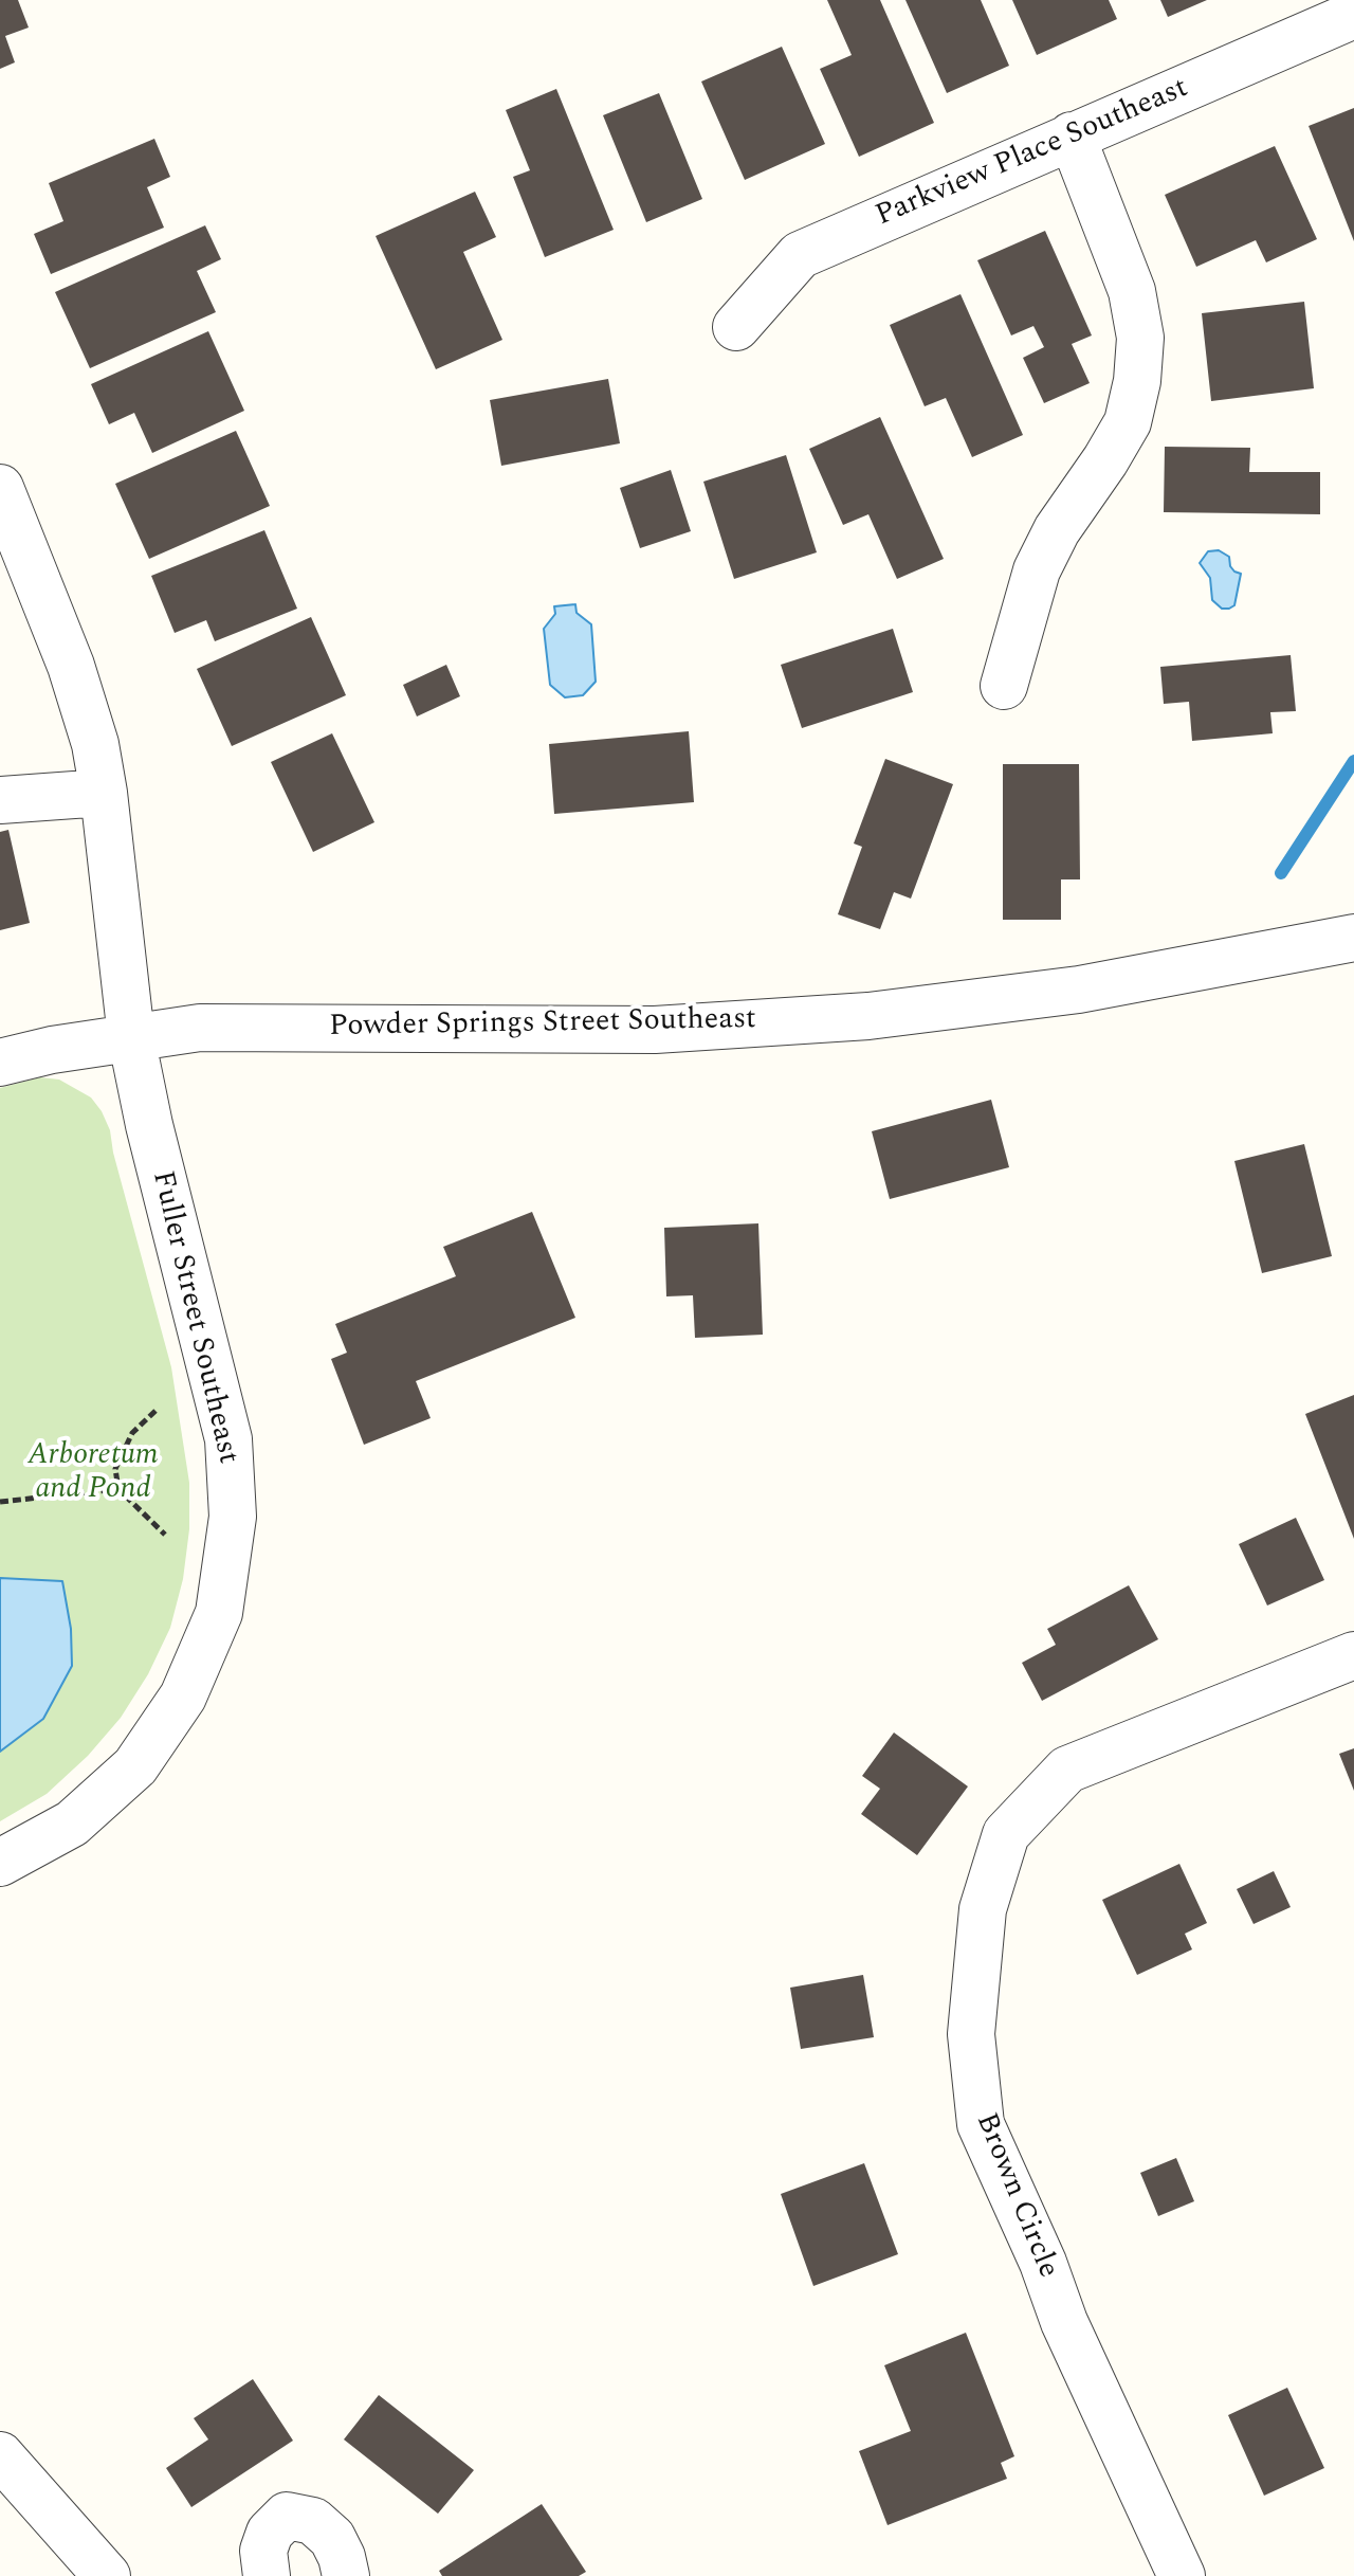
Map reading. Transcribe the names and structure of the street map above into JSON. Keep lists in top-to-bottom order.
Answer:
{
  "streets": {
    "street": [
      "Parkview Place Southeast",
      "Powder Springs Street Southeast",
      "Fuller Street Southeast",
      "Brown Circle"
    ]
  },
  "crossings": [
    ["Powder Springs Street Southeast", "Fuller Street Southeast"]
  ],
  "parks": ["Arboretum and Pond"]
}
